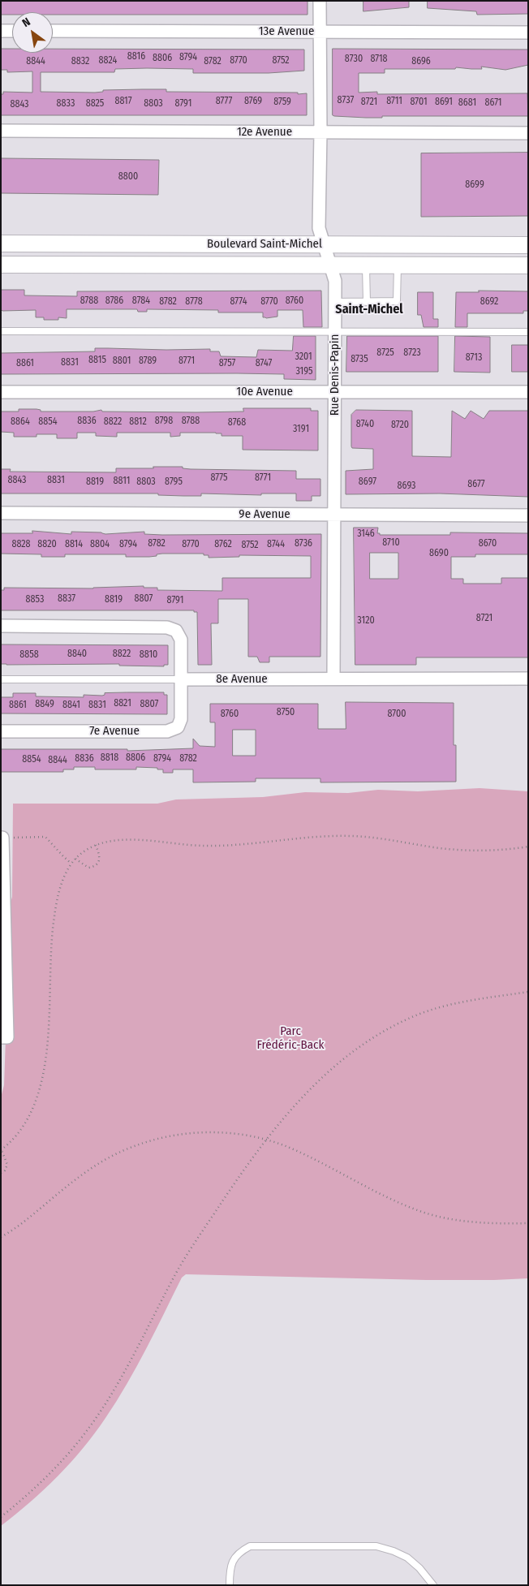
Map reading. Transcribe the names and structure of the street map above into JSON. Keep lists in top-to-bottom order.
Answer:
{
  "streets": {
    "main road": ["Boulevard Saint-Michel"],
    "street": [
      "13e Avenue",
      "12e Avenue",
      "Rue Denis-Papin",
      "10e Avenue",
      "9e Avenue",
      "8e Avenue",
      "7e Avenue"
    ]
  },
  "crossings": [
    ["13e Avenue", "Rue Denis-Papin"],
    ["12e Avenue", "Rue Denis-Papin"],
    ["Boulevard Saint-Michel", "Rue Denis-Papin"],
    ["Rue Denis-Papin", "10e Avenue"],
    ["Rue Denis-Papin", "9e Avenue"],
    ["Rue Denis-Papin", "8e Avenue"],
    ["8e Avenue", "7e Avenue"]
  ],
  "districts": ["Saint-Michel"],
  "parks": ["Parc Frédéric-Back"],
  "house_numbers": [
    "8816",
    "8794",
    "8806",
    "8730",
    "8718",
    "8824",
    "8770",
    "8752",
    "8844",
    "8832",
    "8782",
    "8696",
    "8737",
    "8817",
    "8777",
    "8769",
    "8711",
    "8759",
    "8721",
    "8701",
    "8691",
    "8681",
    "8671",
    "8833",
    "8825",
    "8803",
    "8791",
    "8843",
    "8800",
    "8699",
    "8788",
    "8786",
    "8784",
    "8760",
    "8782",
    "8778",
    "8774",
    "8770",
    "8692",
    "8725",
    "8723",
    "3201",
    "8713",
    "8735",
    "8815",
    "8801",
    "8789",
    "8771",
    "8831",
    "8861",
    "8757",
    "8747",
    "3195",
    "8836",
    "8798",
    "8788",
    "8864",
    "8854",
    "8822",
    "8812",
    "8768",
    "8740",
    "8720",
    "3191",
    "8775",
    "8771",
    "8843",
    "8831",
    "8811",
    "8819",
    "8803",
    "8795",
    "8697",
    "8677",
    "8693",
    "3146",
    "8710",
    "8782",
    "8736",
    "8670",
    "8828",
    "8820",
    "8814",
    "8804",
    "8794",
    "8770",
    "8762",
    "8744",
    "8752",
    "8690",
    "8837",
    "8807",
    "8853",
    "8819",
    "8791",
    "8721",
    "3120",
    "8840",
    "8822",
    "8858",
    "8810",
    "8821",
    "8849",
    "8807",
    "8861",
    "8841",
    "8831",
    "8750",
    "8760",
    "8700",
    "8818",
    "8806",
    "8836",
    "8794",
    "8782",
    "8854",
    "8844"
  ],
  "north": "top left"
}
